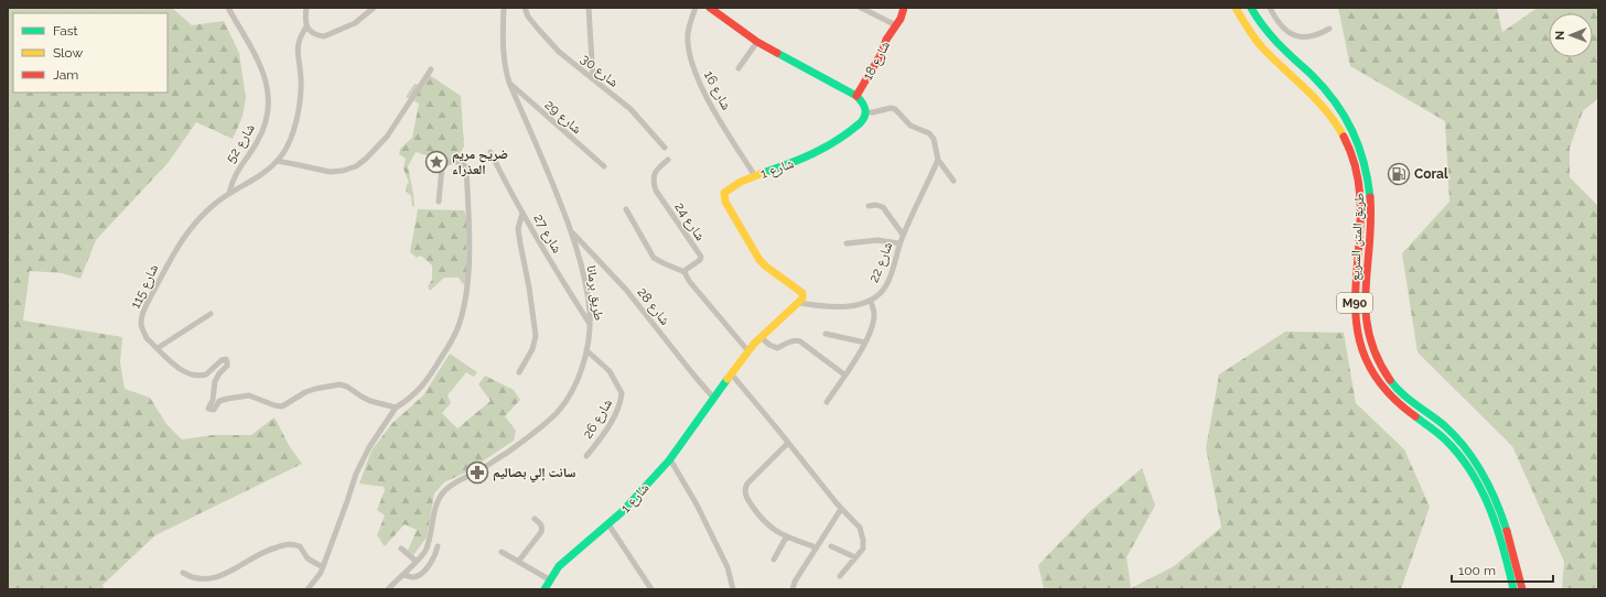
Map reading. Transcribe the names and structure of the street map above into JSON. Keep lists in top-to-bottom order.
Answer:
{
  "streets": {
    "main road": [
      "شارع 18",
      "شارع 1",
      "طريق المتن السريع",
      "M90"
    ],
    "street": [
      "شارع 30",
      "شارع 16",
      "شارع 29",
      "شارع 52",
      "شارع 24",
      "شارع 27",
      "شارع 22",
      "شارع 115",
      "طريق برمانا",
      "شارع 28",
      "شارع 26"
    ]
  },
  "crossings": [
    ["شارع 16", "شارع 1"],
    ["شارع 29", "طريق برمانا"],
    ["شارع 52", "شارع 115"],
    ["شارع 1", "شارع 22"],
    ["شارع 1", "شارع 28"],
    ["شارع 27", "طريق برمانا"],
    ["طريق برمانا", "شارع 28"],
    ["طريق برمانا", "شارع 26"]
  ],
  "places": {
    "place": ["ضريح مريم العذراء"],
    "fuel station": ["Coral"],
    "pharmacy": ["سانت إلي بصاليم"]
  },
  "legend": ["Fast", "Slow", "Jam"],
  "scale_bar": "100 m",
  "north": "left"
}
